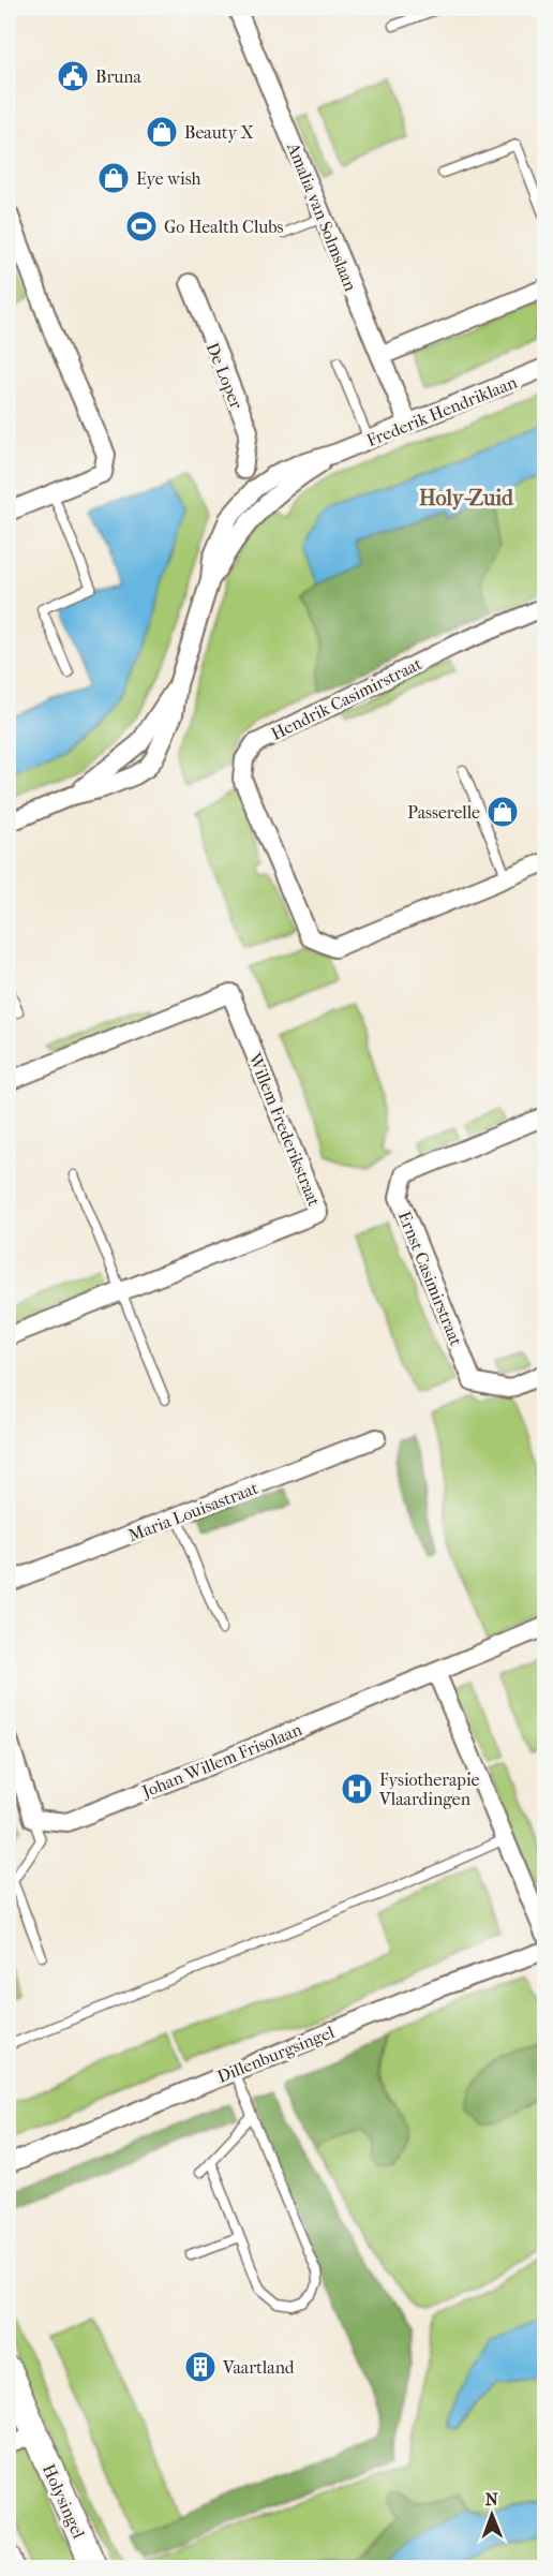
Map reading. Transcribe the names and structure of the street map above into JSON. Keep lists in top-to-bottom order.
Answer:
{
  "streets": {
    "street": [
      "Amalia van Solmslaan",
      "De Loper",
      "Frederik Hendriklaan",
      "Hendrik Casimirstraat",
      "Willem Frederikstraat",
      "Ernst Casimirstraat",
      "Maria Louisastraat",
      "Johan Willem Frisolaan",
      "Dillenburgsingel",
      "Holysingel"
    ]
  },
  "crossings": [
    ["Amalia van Solmslaan", "Frederik Hendriklaan"]
  ],
  "districts": ["Holy-Zuid"],
  "places": {
    "public building": ["Bruna"],
    "shop": ["Beauty X", "Eye wish", "Passerelle"],
    "sports": ["Go Health Clubs"],
    "hospital": ["Fysiotherapie Vlaardingen"],
    "building": ["Vaartland"]
  },
  "north": "top"
}
